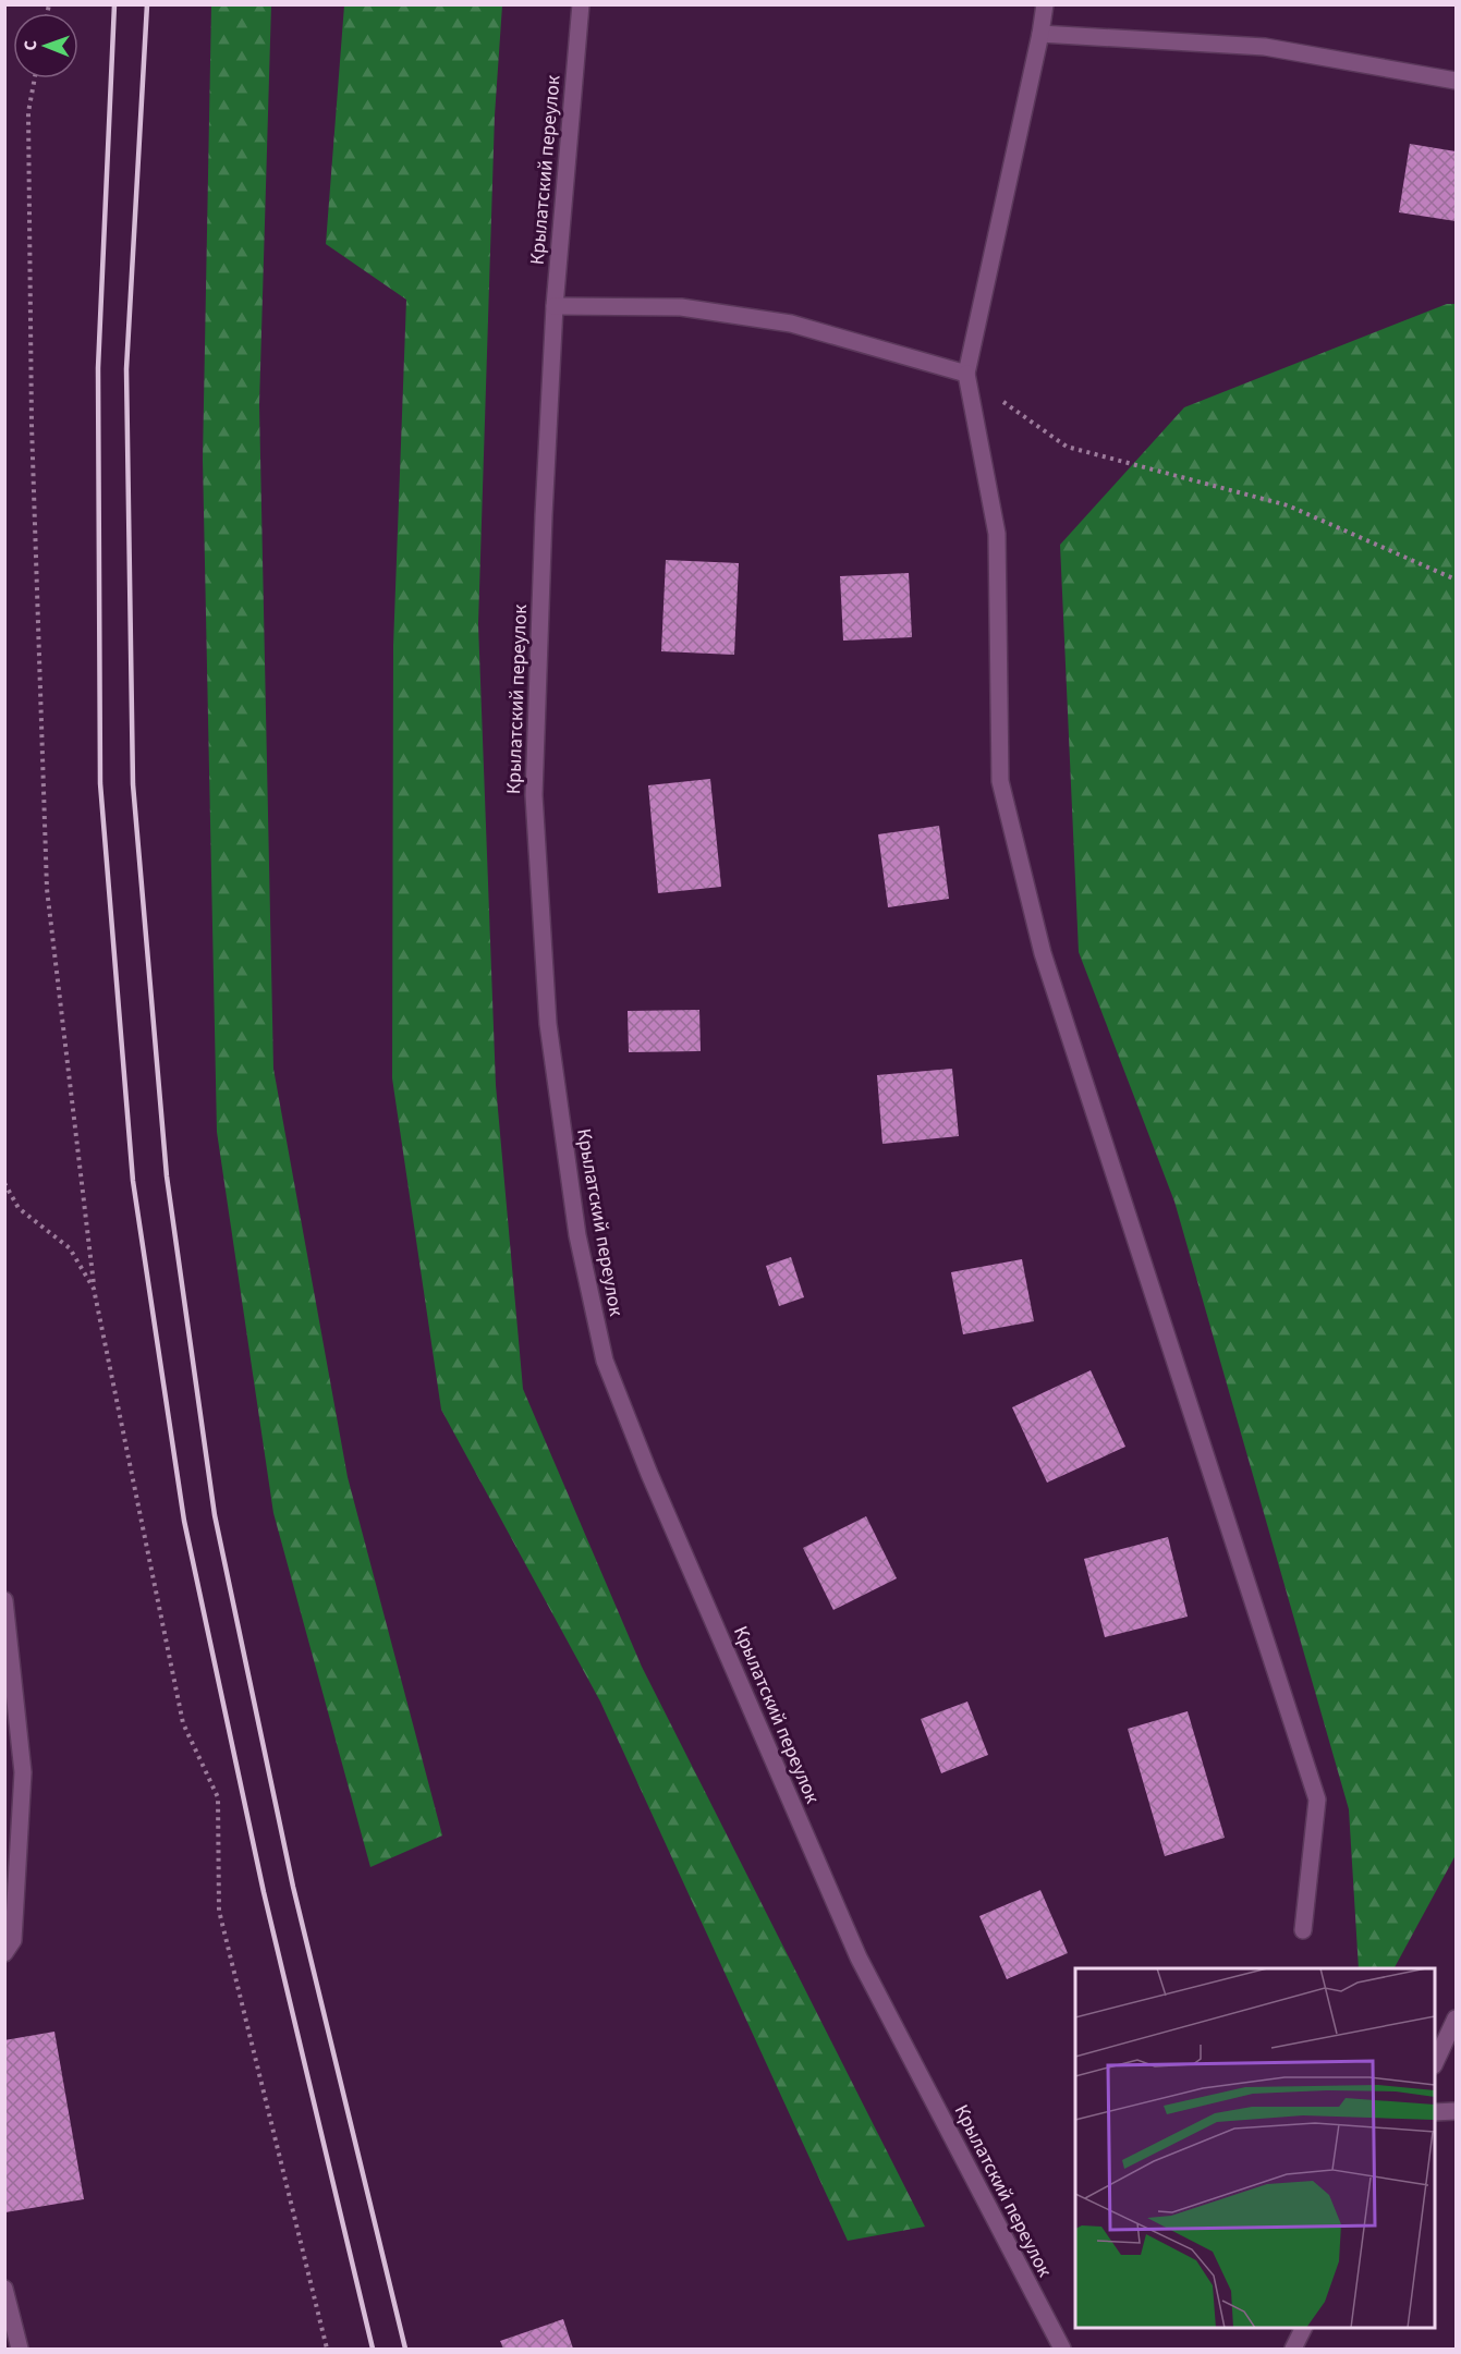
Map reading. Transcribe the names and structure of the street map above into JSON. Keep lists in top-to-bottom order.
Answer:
{
  "streets": {
    "street": ["Крылатский переулок"]
  },
  "north": "left"
}
